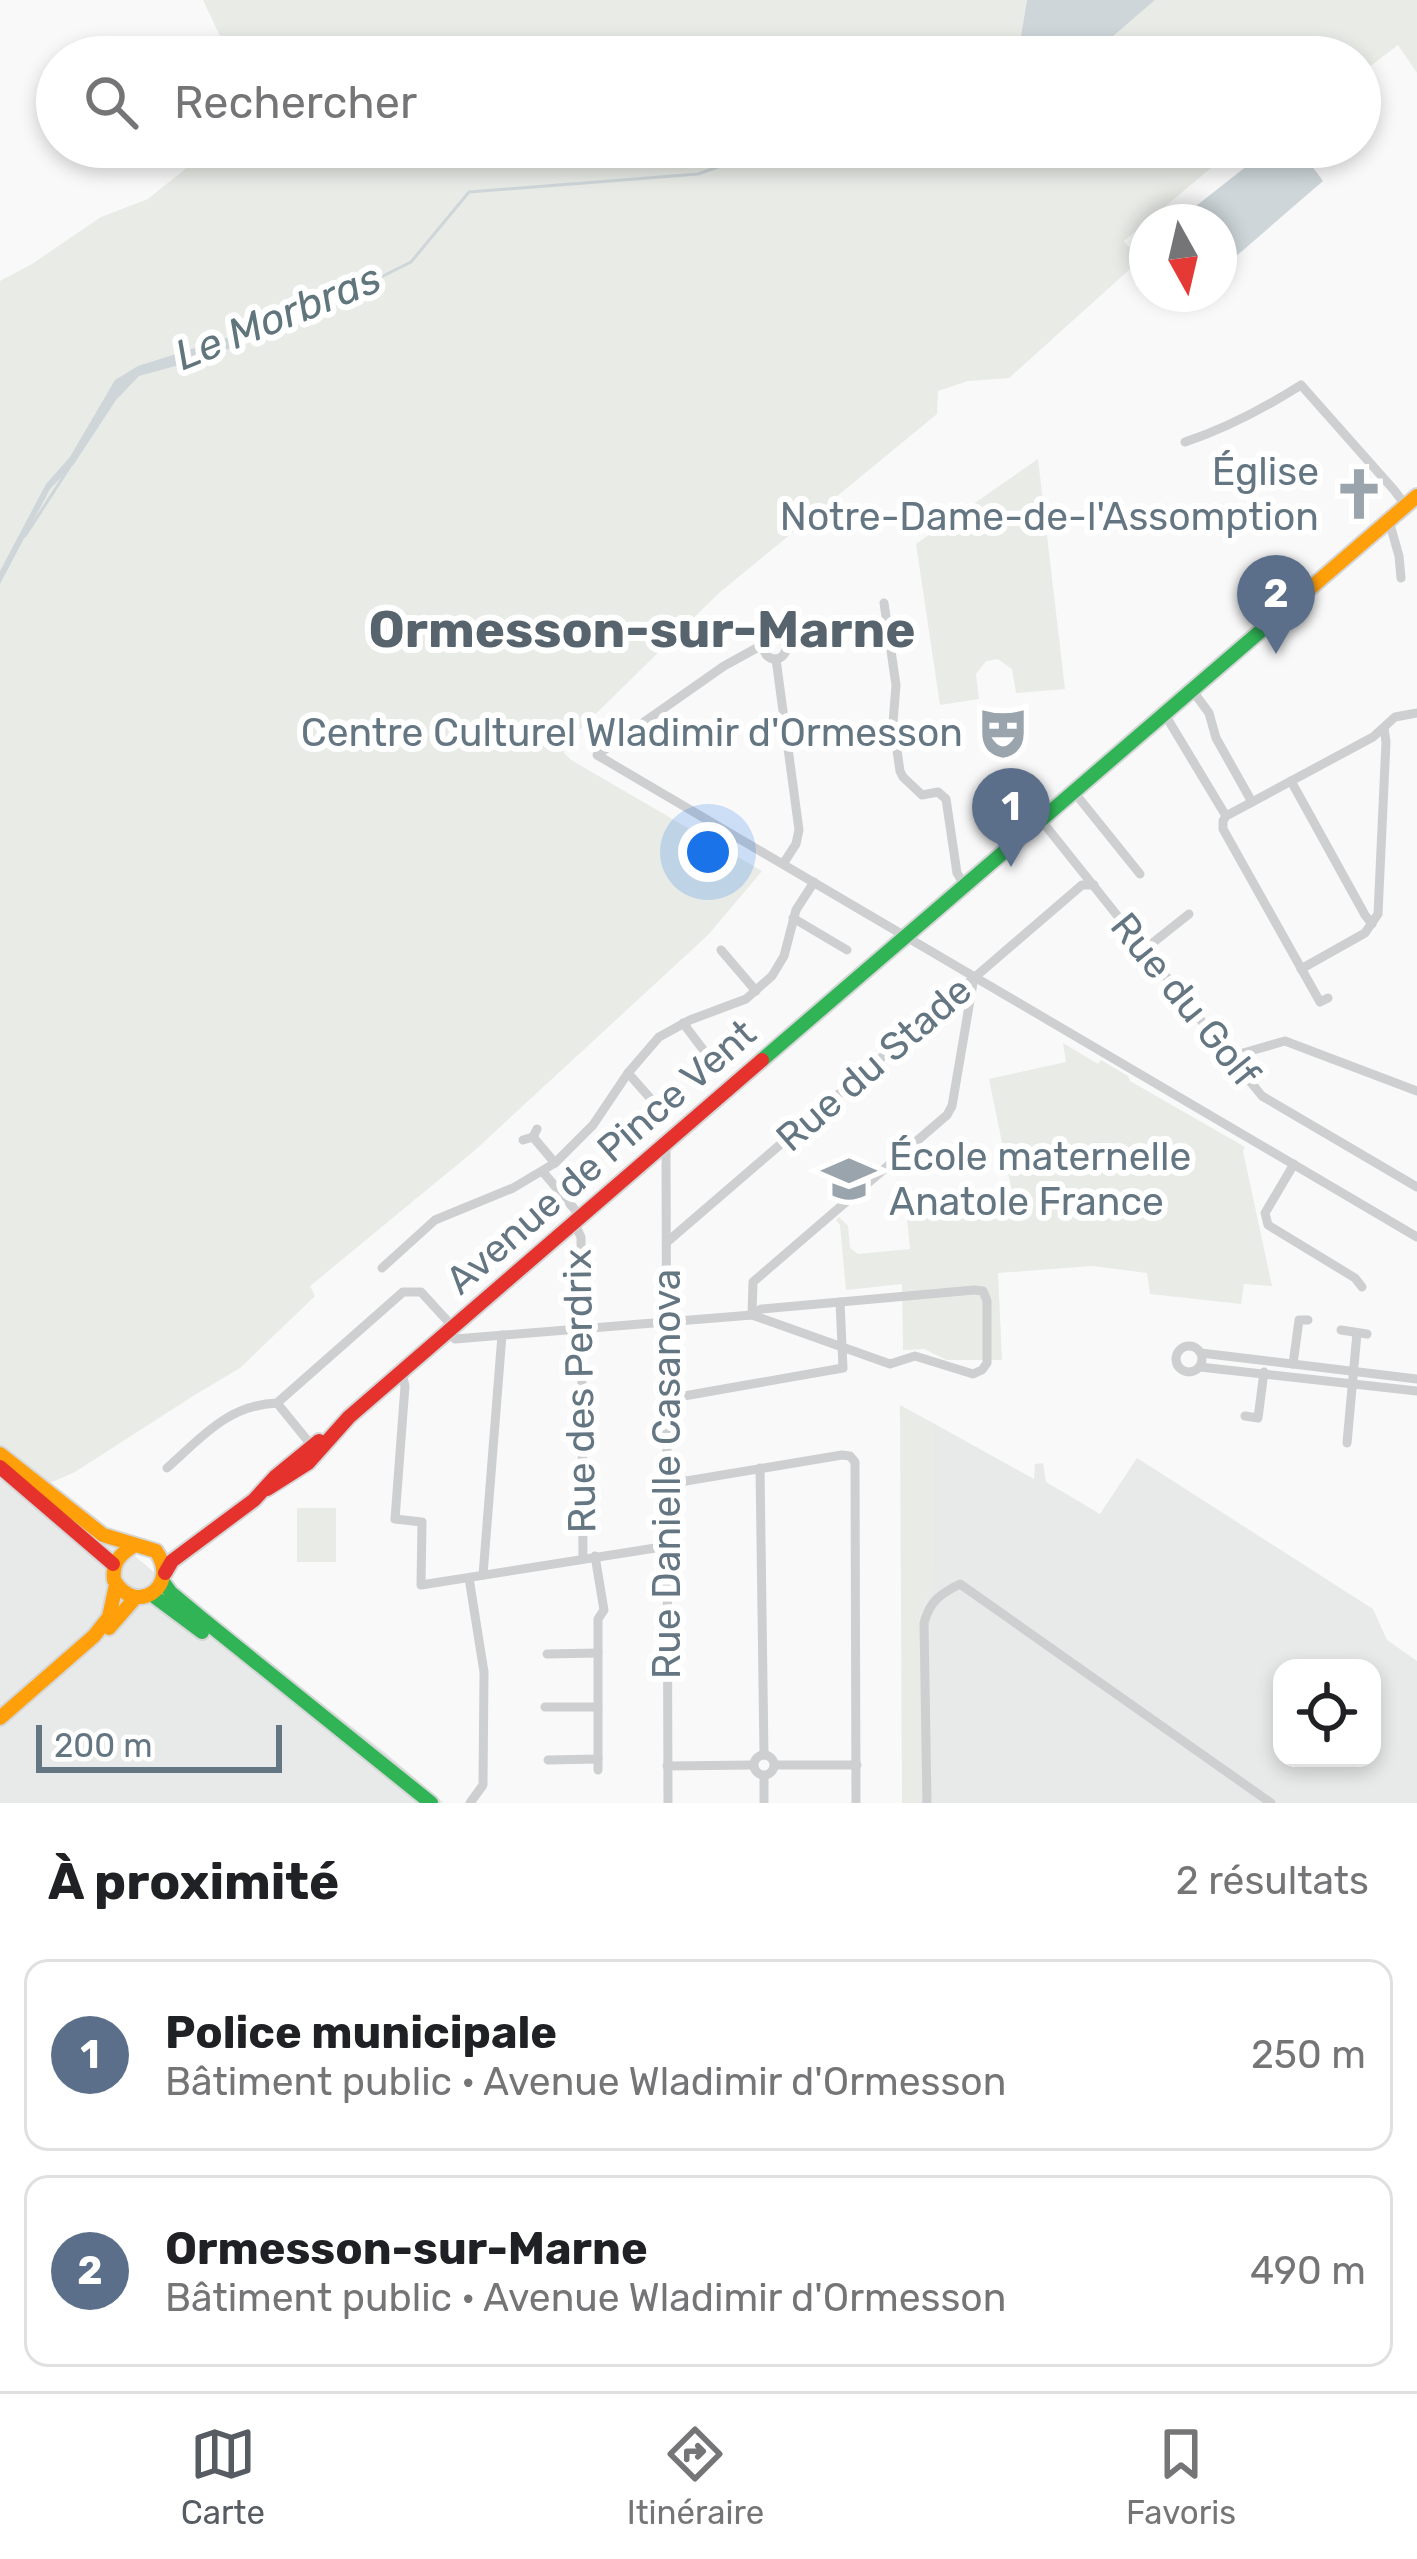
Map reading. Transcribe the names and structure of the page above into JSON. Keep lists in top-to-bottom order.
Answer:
{
  "streets": {
    "main road": ["Avenue de Pince Vent"],
    "street": [
      "Rue du Golf",
      "Rue du Stade",
      "Rue des Perdrix",
      "Rue Danielle Casanova"
    ]
  },
  "crossings": [
    ["Rue du Golf", "Rue du Stade"],
    ["Rue du Golf", "Avenue de Pince Vent"],
    ["Rue du Stade", "Rue Danielle Casanova"],
    ["Avenue de Pince Vent", "Rue des Perdrix"],
    ["Avenue de Pince Vent", "Rue Danielle Casanova"]
  ],
  "districts": ["Ormesson-sur-Marne"],
  "water": ["Le Morbras"],
  "places": {
    "church": ["Église Notre-Dame-de-l'Assomption"],
    "theatre": ["Centre Culturel Wladimir d'Ormesson"],
    "school or university": ["École maternelle Anatole France"]
  },
  "scale_bar": "200 m",
  "north": "bottom",
  "page": {
    "search": "Rechercher",
    "pins": ["2", "1"],
    "scale": "200 m",
    "heading": ["À proximité", "2 résultats"],
    "list": [
      {
        "mark": "1",
        "name": "Police municipale",
        "note": "Bâtiment public · Avenue Wladimir d'Ormesson",
        "value": "250 m"
      },
      {
        "mark": "2",
        "name": "Ormesson-sur-Marne",
        "note": "Bâtiment public · Avenue Wladimir d'Ormesson",
        "value": "490 m"
      }
    ],
    "nav": ["Carte", "Itinéraire", "Favoris"]
  }
}
